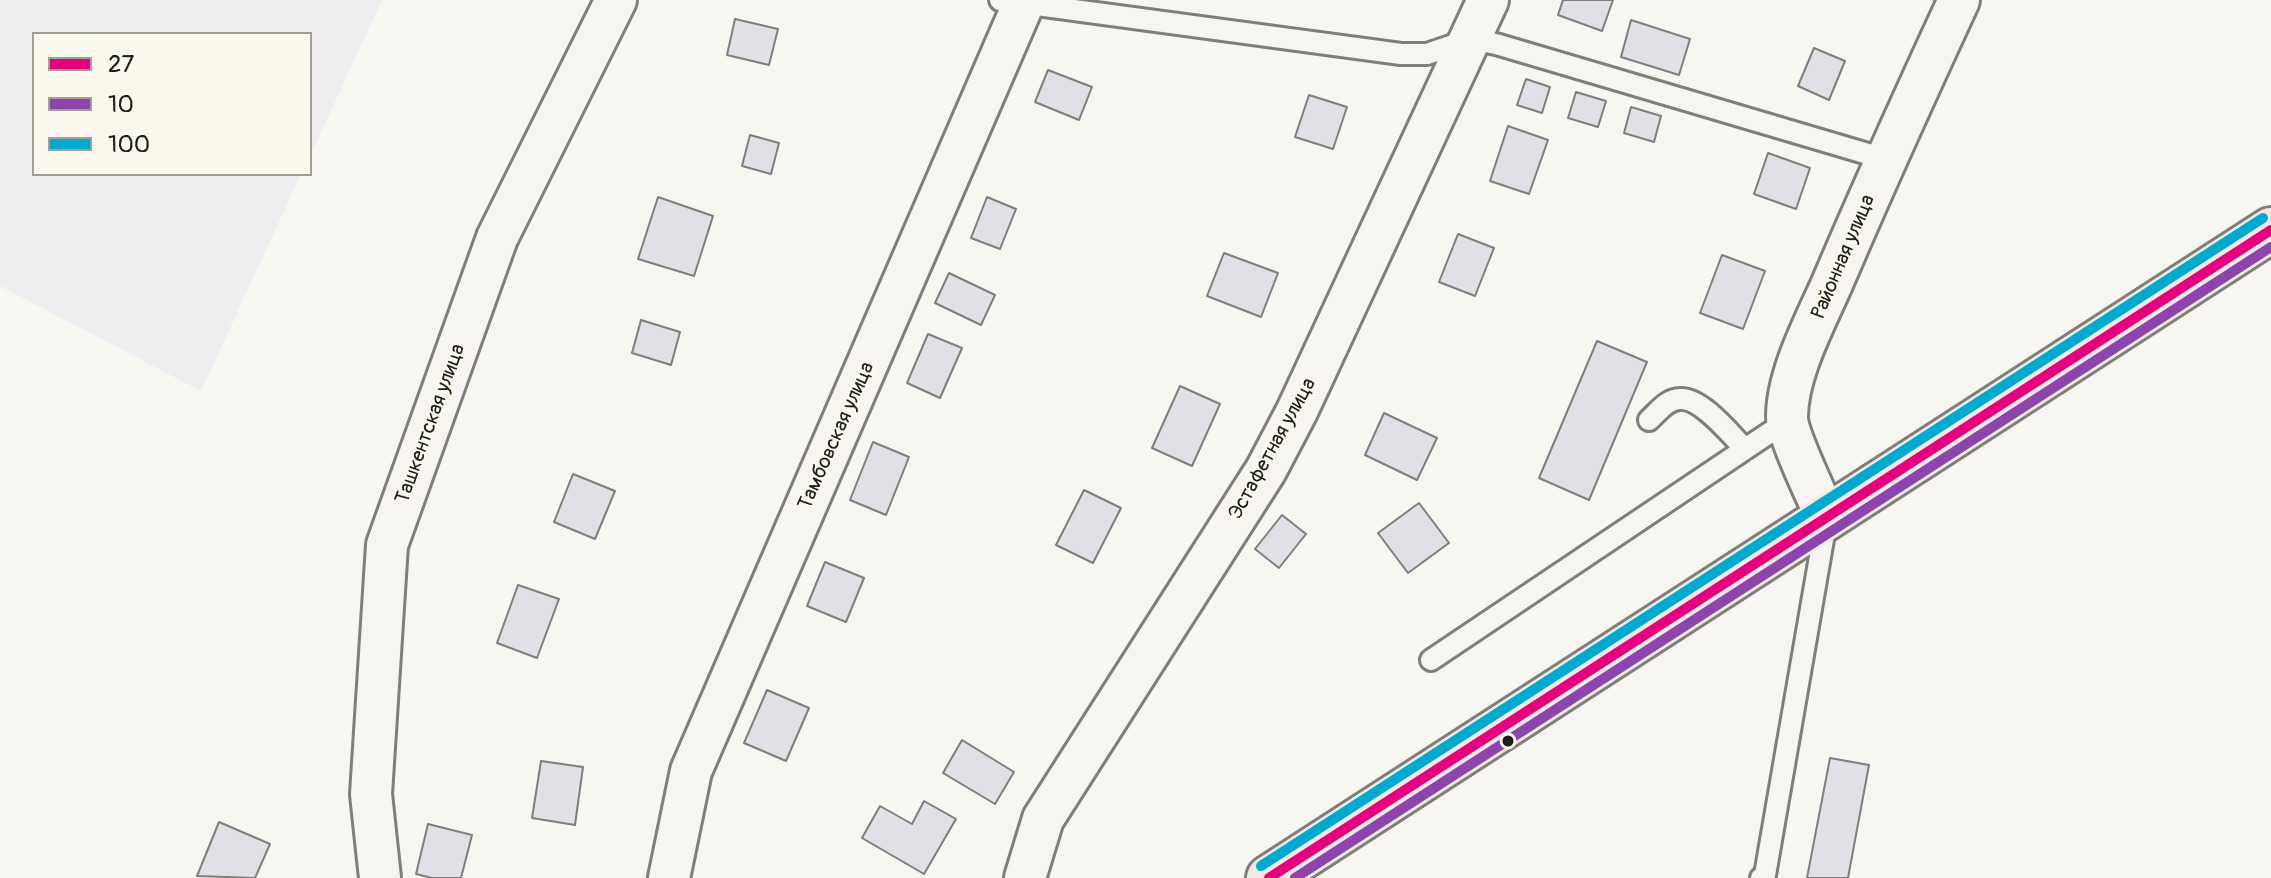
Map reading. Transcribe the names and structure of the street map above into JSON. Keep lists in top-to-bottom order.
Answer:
{
  "streets": {
    "street": [
      "Районная улица",
      "Ташкентская улица",
      "Тамбовская улица",
      "Эстафетная улица"
    ]
  },
  "lines": ["transit line 100", "transit line 27", "transit line 10"],
  "legend": ["27", "10", "100"]
}
